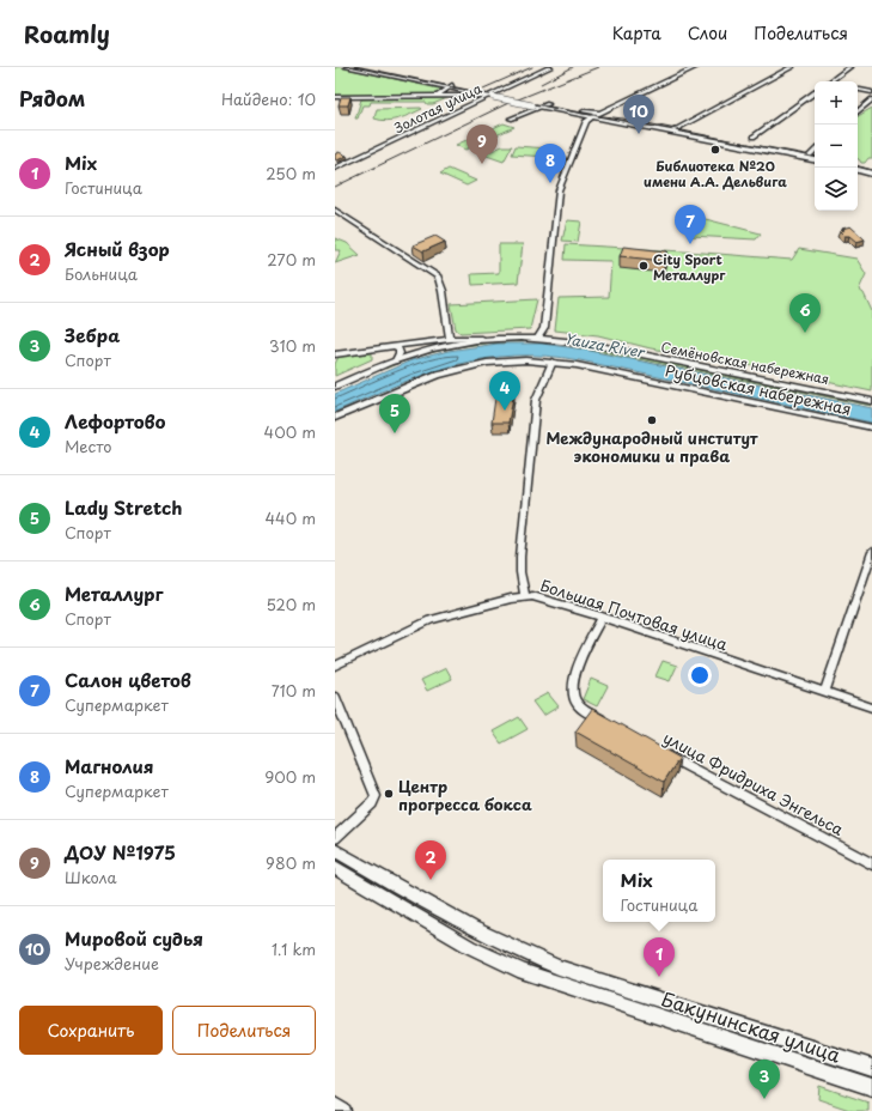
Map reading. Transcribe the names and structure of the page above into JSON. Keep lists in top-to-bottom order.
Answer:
{
  "streets": {
    "main road": ["Семёновская набережная", "Рубцовская набережная", "Бакунинская улица"],
    "street": ["Золотая улица", "Большая Почтовая улица", "улица Фридриха Энгельса"]
  },
  "water": ["Yauza River"],
  "places": [
    "Библиотека №20 имени А.А. Дельвига",
    "City Sport Металлург",
    "Международный институт экономики и права",
    "Центр прогресса бокса"
  ],
  "page": {
    "header": "Roamly",
    "nav": ["Карта", "Слои", "Поделиться"],
    "heading": ["Рядом", "Найдено: 10"],
    "map_buttons": ["+", "−"],
    "pins": [
      "10",
      "9",
      "8",
      "7",
      "6",
      "4",
      "5",
      "2",
      "1",
      "3"
    ],
    "list": [
      {
        "mark": "1",
        "name": "Mix",
        "note": "Гостиница",
        "value": "250 m"
      },
      {
        "mark": "2",
        "name": "Ясный взор",
        "note": "Больница",
        "value": "270 m"
      },
      {
        "mark": "3",
        "name": "Зебра",
        "note": "Спорт",
        "value": "310 m"
      },
      {
        "mark": "4",
        "name": "Лефортово",
        "note": "Место",
        "value": "400 m"
      },
      {
        "mark": "5",
        "name": "Lady Stretch",
        "note": "Спорт",
        "value": "440 m"
      },
      {
        "mark": "6",
        "name": "Металлург",
        "note": "Спорт",
        "value": "520 m"
      },
      {
        "mark": "7",
        "name": "Салон цветов",
        "note": "Супермаркет",
        "value": "710 m"
      },
      {
        "mark": "8",
        "name": "Магнолия",
        "note": "Супермаркет",
        "value": "900 m"
      },
      {
        "mark": "9",
        "name": "ДОУ №1975",
        "note": "Школа",
        "value": "980 m"
      },
      {
        "mark": "10",
        "name": "Мировой судья",
        "note": "Учреждение",
        "value": "1.1 km"
      }
    ],
    "popup": ["Mix", "Гостиница"],
    "buttons": ["Сохранить", "Поделиться"]
  }
}
